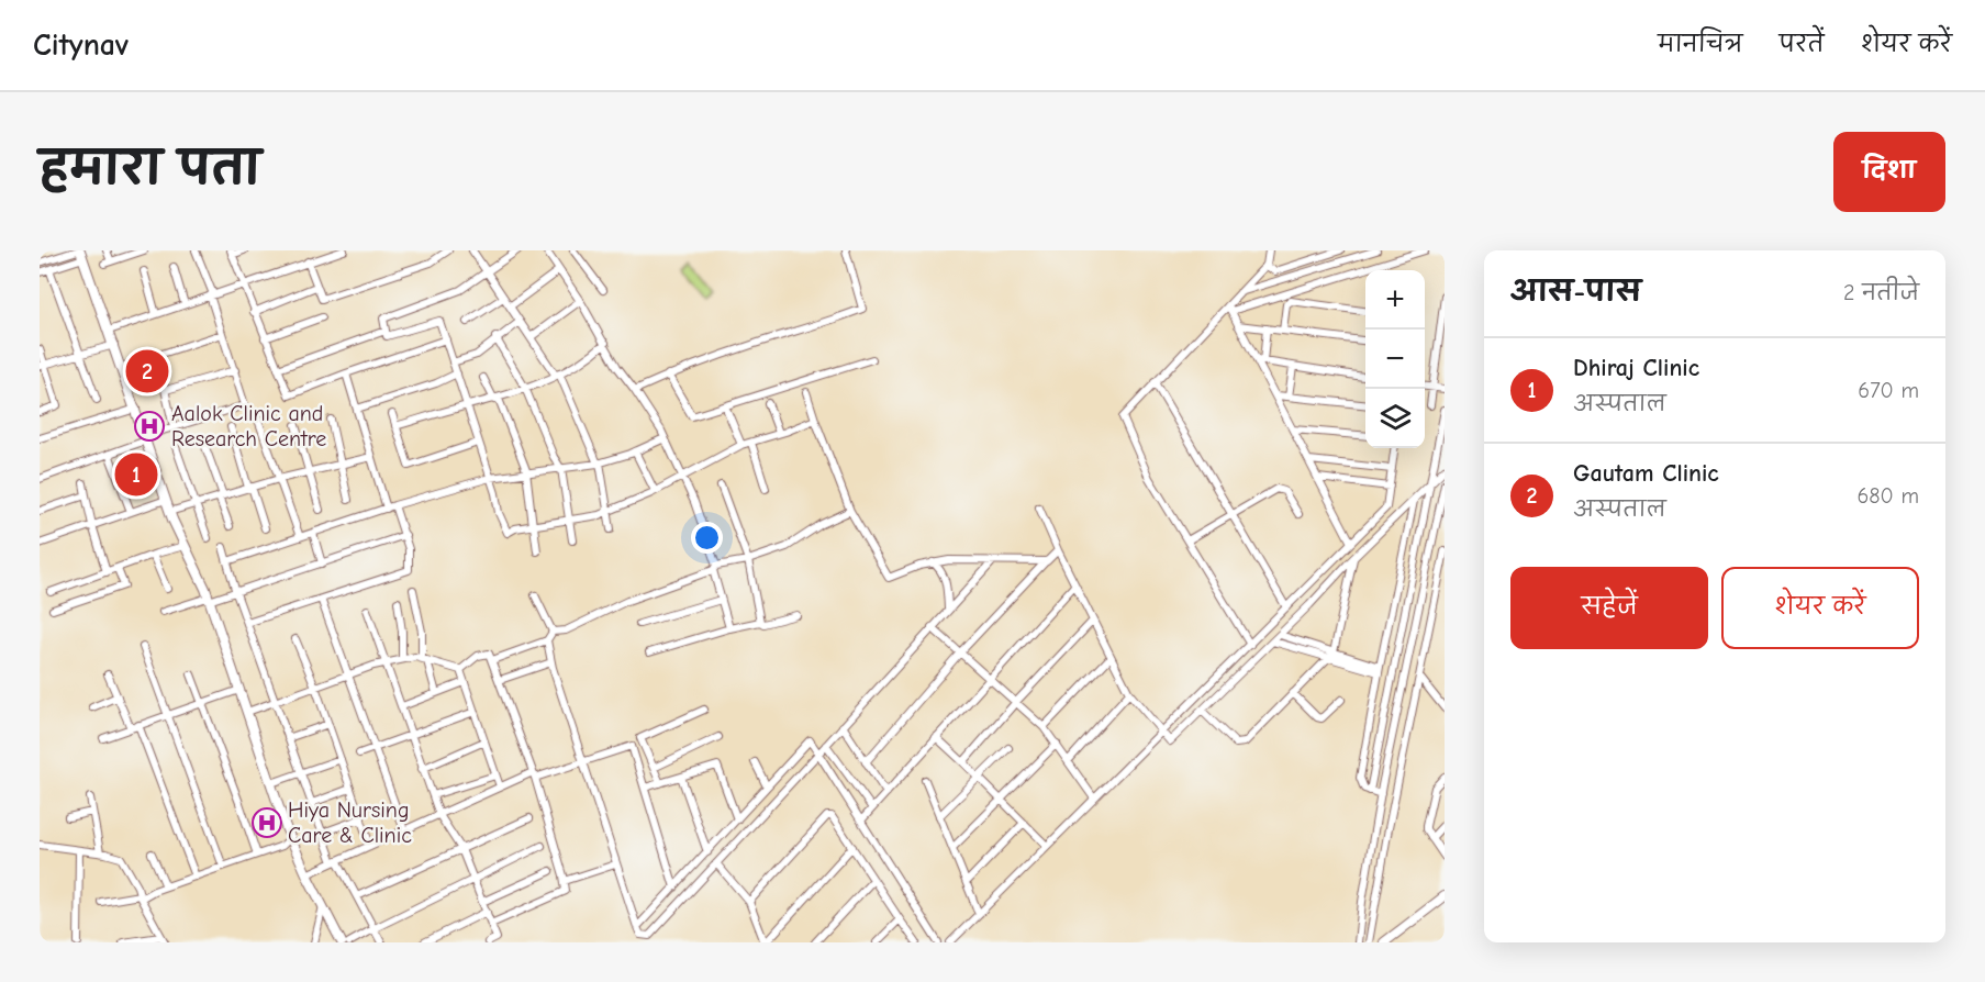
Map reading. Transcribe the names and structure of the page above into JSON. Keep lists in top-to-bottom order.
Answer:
{
  "places": {
    "hospital": ["Aalok Clinic and Research Centre", "Hiya Nursing Care & Clinic"]
  },
  "page": {
    "header": "Citynav",
    "nav": ["मानचित्र", "परतें", "शेयर करें"],
    "title": "हमारा पता",
    "buttons": [
      "दिशा",
      ["सहेजें", "शेयर करें"]
    ],
    "heading": ["आस-पास", "2 नतीजे"],
    "map_buttons": ["+", "−"],
    "list": [
      {
        "mark": "1",
        "name": "Dhiraj Clinic",
        "note": "अस्पताल",
        "value": "670 m"
      },
      {
        "mark": "2",
        "name": "Gautam Clinic",
        "note": "अस्पताल",
        "value": "680 m"
      }
    ],
    "pins": ["2", "1"]
  }
}
